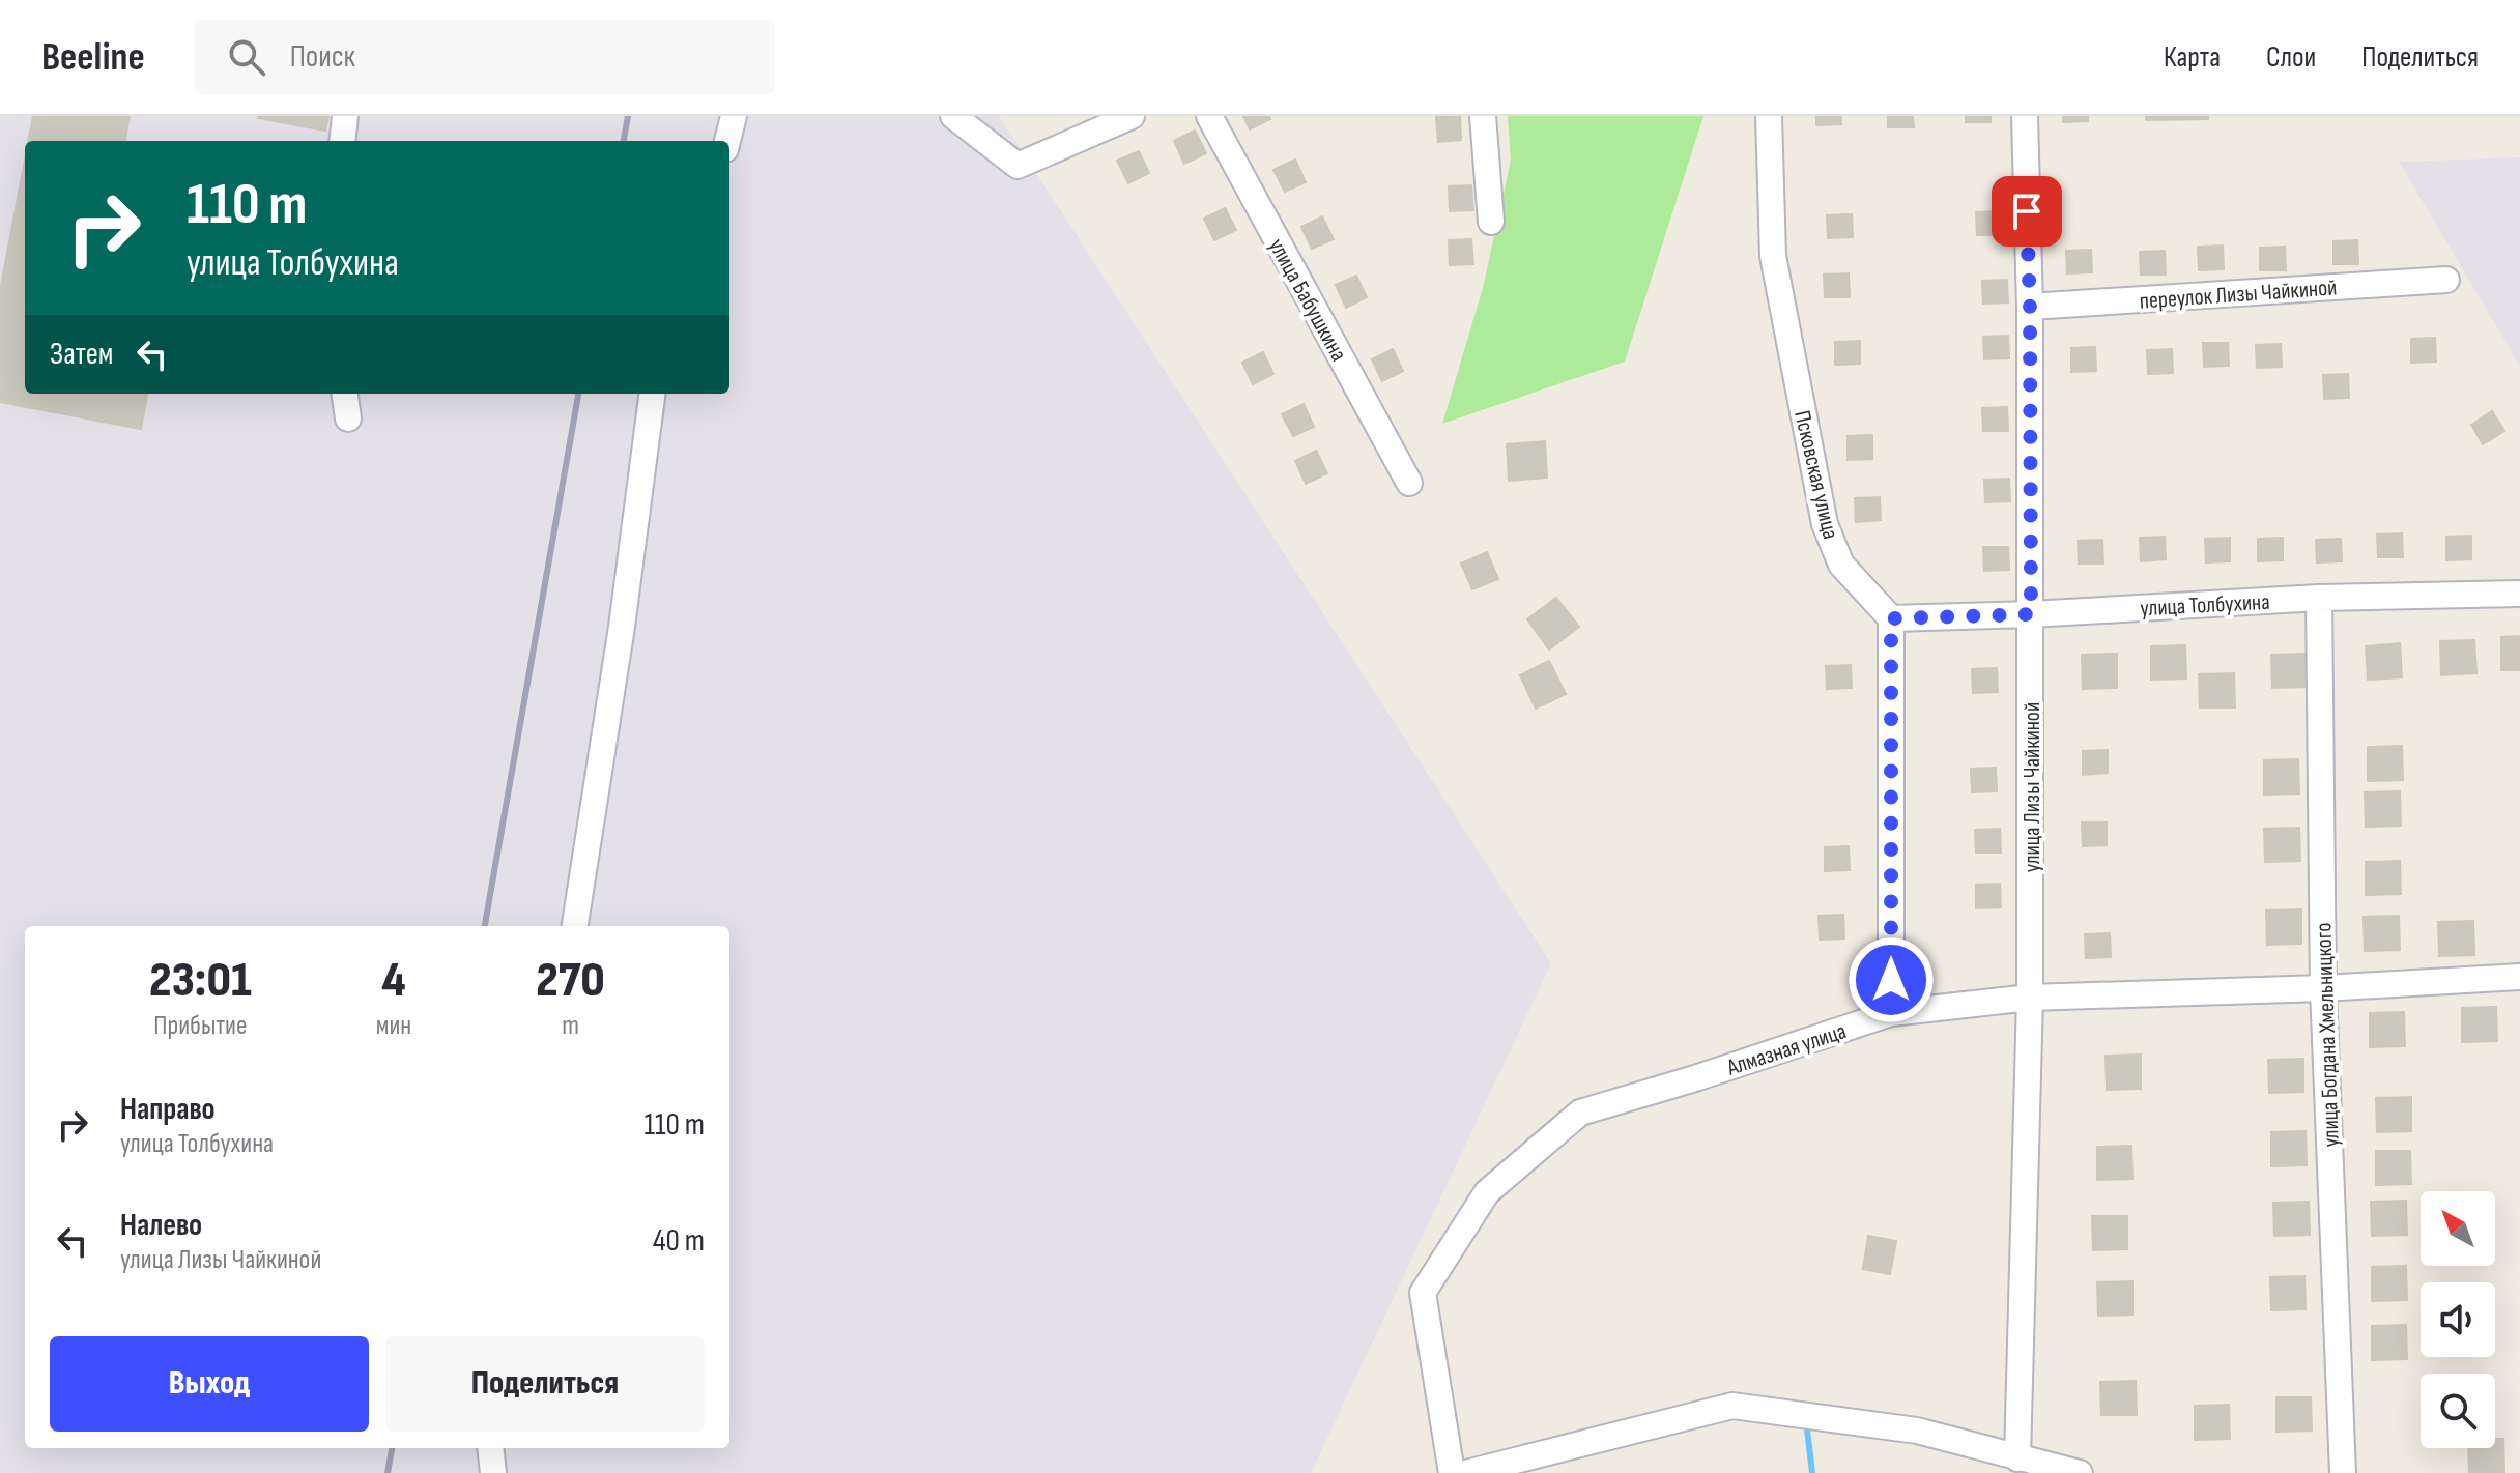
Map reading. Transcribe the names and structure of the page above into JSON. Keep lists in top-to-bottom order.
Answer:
{
  "streets": {
    "street": [
      "переулок Лизы Чайкиной",
      "улица Бабушкина",
      "Псковская улица",
      "улица Толбухина",
      "улица Лизы Чайкиной",
      "улица Богдана Хмельницкого",
      "Алмазная улица"
    ]
  },
  "crossings": [
    ["переулок Лизы Чайкиной", "улица Лизы Чайкиной"],
    ["Псковская улица", "улица Толбухина"],
    ["улица Толбухина", "улица Лизы Чайкиной"],
    ["улица Толбухина", "улица Богдана Хмельницкого"],
    ["улица Лизы Чайкиной", "Алмазная улица"],
    ["улица Богдана Хмельницкого", "Алмазная улица"]
  ],
  "north": "top left",
  "page": {
    "header": "Beeline",
    "search": "Поиск",
    "nav": ["Карта", "Слои", "Поделиться"],
    "turn": ["110 m", "улица Толбухина"],
    "then": "Затем",
    "eta": [
      "23:01",
      "Прибытие",
      "4",
      "мин",
      "270",
      "m"
    ],
    "list": [
      {
        "name": "Направо",
        "note": "улица Толбухина",
        "value": "110 m"
      },
      {
        "name": "Налево",
        "note": "улица Лизы Чайкиной",
        "value": "40 m"
      }
    ],
    "buttons": ["Выход", "Поделиться"]
  }
}
